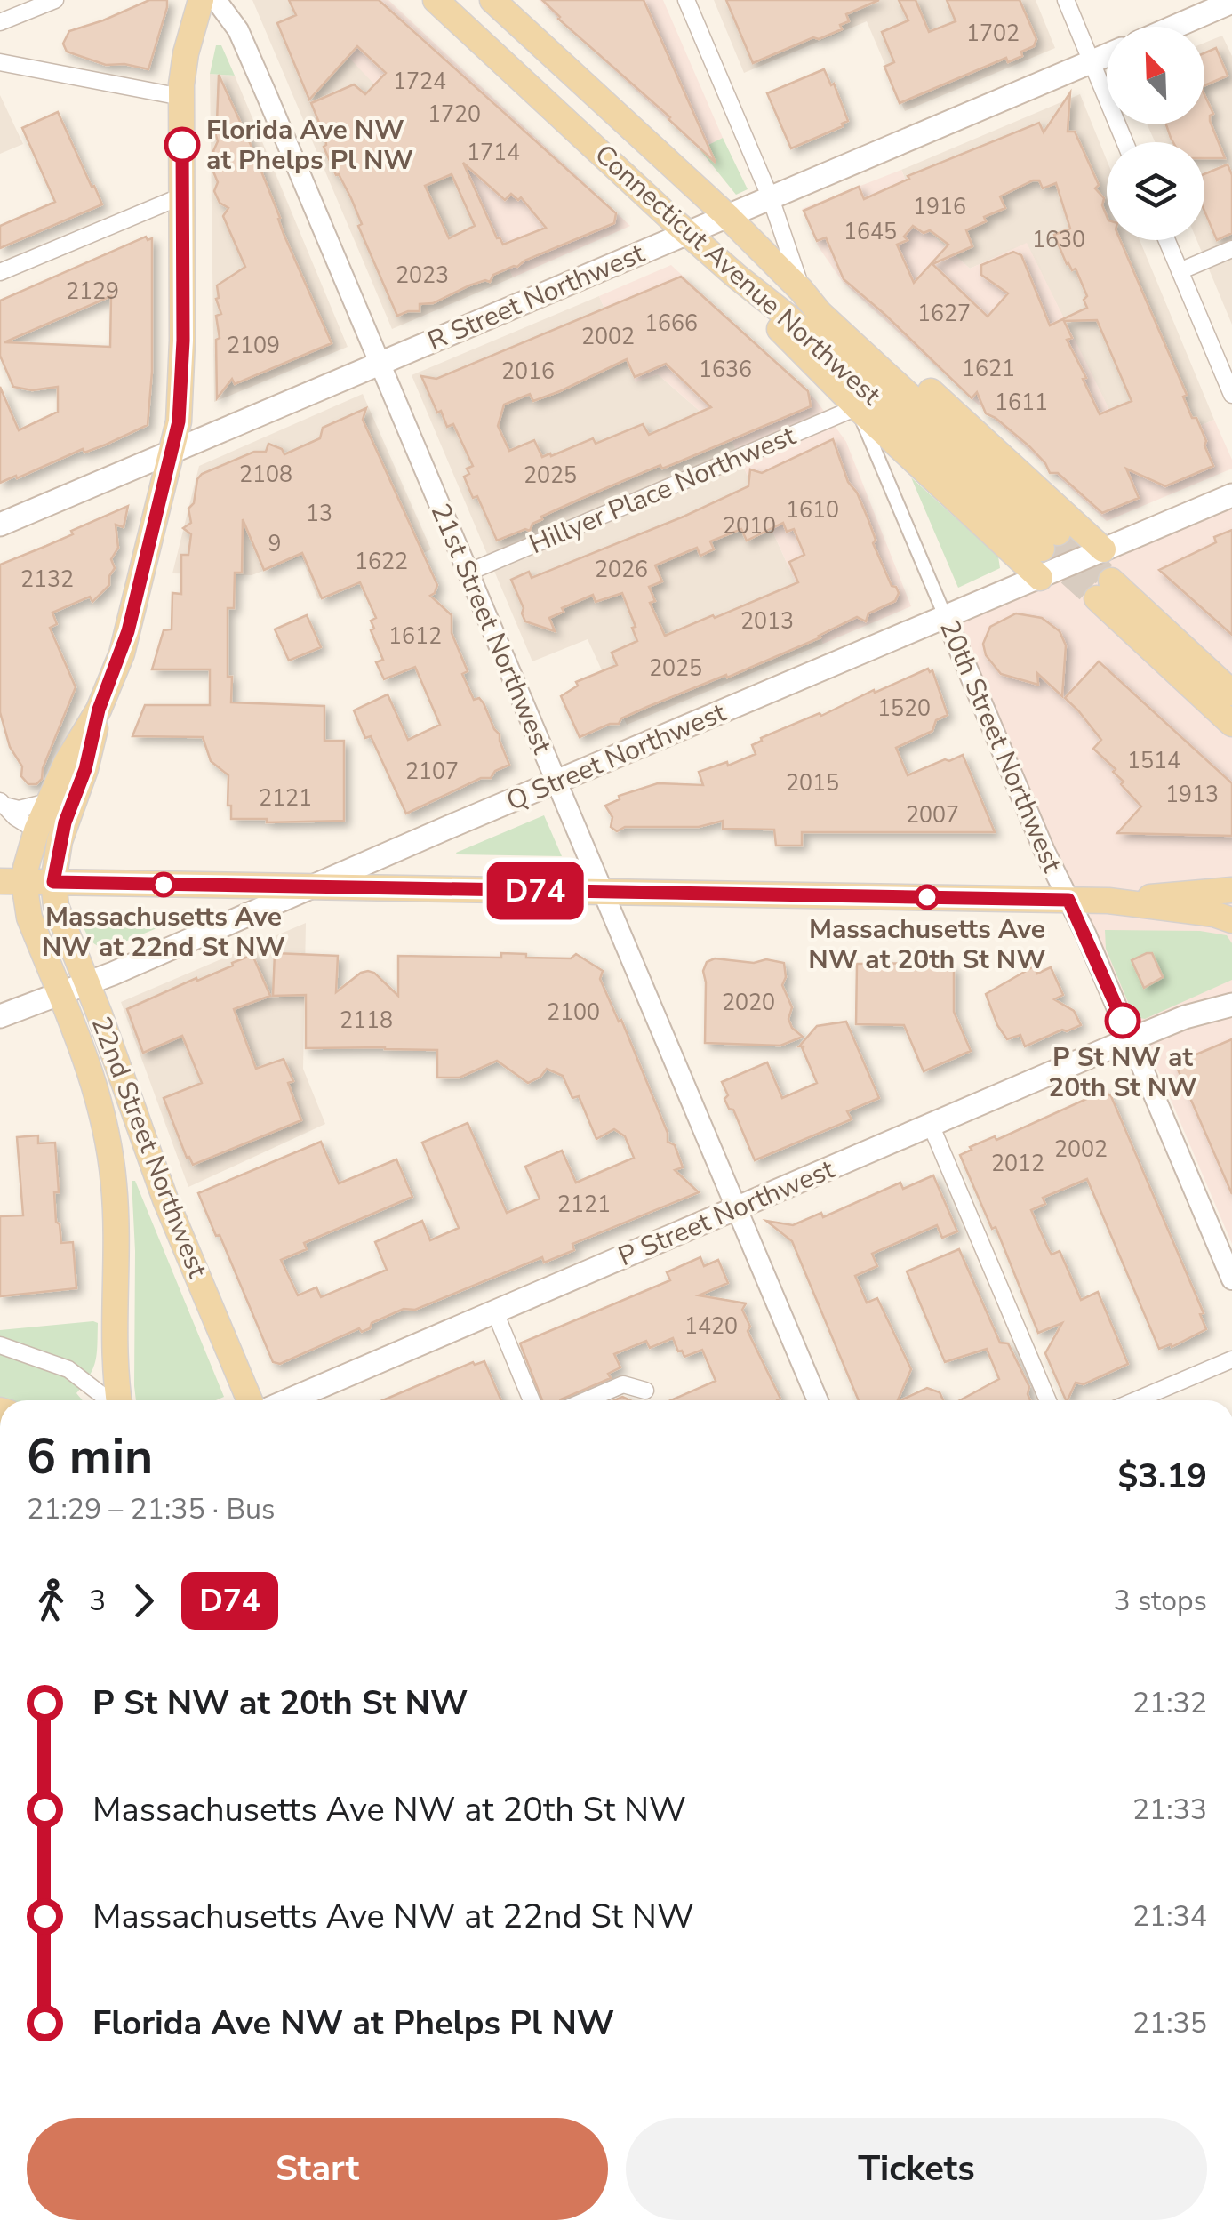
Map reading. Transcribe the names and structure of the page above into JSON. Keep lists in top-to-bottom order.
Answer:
{
  "streets": {
    "main road": [
      "Connecticut Avenue Northwest",
      "R Street Northwest",
      "Q Street Northwest",
      "22nd Street Northwest",
      "P Street Northwest"
    ],
    "street": ["Hillyer Place Northwest", "21st Street Northwest", "20th Street Northwest"]
  },
  "crossings": [
    ["Connecticut Avenue Northwest", "R Street Northwest"],
    ["R Street Northwest", "21st Street Northwest"],
    ["Hillyer Place Northwest", "21st Street Northwest"],
    ["Hillyer Place Northwest", "20th Street Northwest"],
    ["21st Street Northwest", "Q Street Northwest"],
    ["21st Street Northwest", "P Street Northwest"],
    ["20th Street Northwest", "Q Street Northwest"],
    ["20th Street Northwest", "P Street Northwest"],
    ["Q Street Northwest", "22nd Street Northwest"]
  ],
  "places": [
    "Florida Ave NW at Phelps Pl NW",
    "Massachusetts Ave NW at 22nd St NW",
    "Massachusetts Ave NW at 20th St NW",
    "P St NW at 20th St NW"
  ],
  "lines": ["bus line D74"],
  "house_numbers": [
    "1702",
    "1724",
    "1720",
    "1714",
    "1916",
    "1645",
    "1630",
    "2023",
    "2129",
    "1627",
    "1666",
    "2002",
    "2109",
    "1621",
    "1636",
    "2016",
    "1611",
    "2108",
    "2025",
    "1610",
    "13",
    "2010",
    "9",
    "1622",
    "2026",
    "2132",
    "2013",
    "1612",
    "2025",
    "1520",
    "1514",
    "2107",
    "2015",
    "1913",
    "2121",
    "2007",
    "2020",
    "2100",
    "2118",
    "2002",
    "2012",
    "2121",
    "1420"
  ],
  "north": "top left",
  "page": {
    "on_map": "D74",
    "heading": ["6 min", "21:29 – 21:35 · Bus", "$3.19"],
    "legs": ["3", "D74", "3 stops"],
    "list": [
      {
        "name": "P St NW at 20th St NW",
        "value": "21:32"
      },
      {
        "name": "Massachusetts Ave NW at 20th St NW",
        "value": "21:33"
      },
      {
        "name": "Massachusetts Ave NW at 22nd St NW",
        "value": "21:34"
      },
      {
        "name": "Florida Ave NW at Phelps Pl NW",
        "value": "21:35"
      }
    ],
    "buttons": ["Start", "Tickets"]
  }
}
